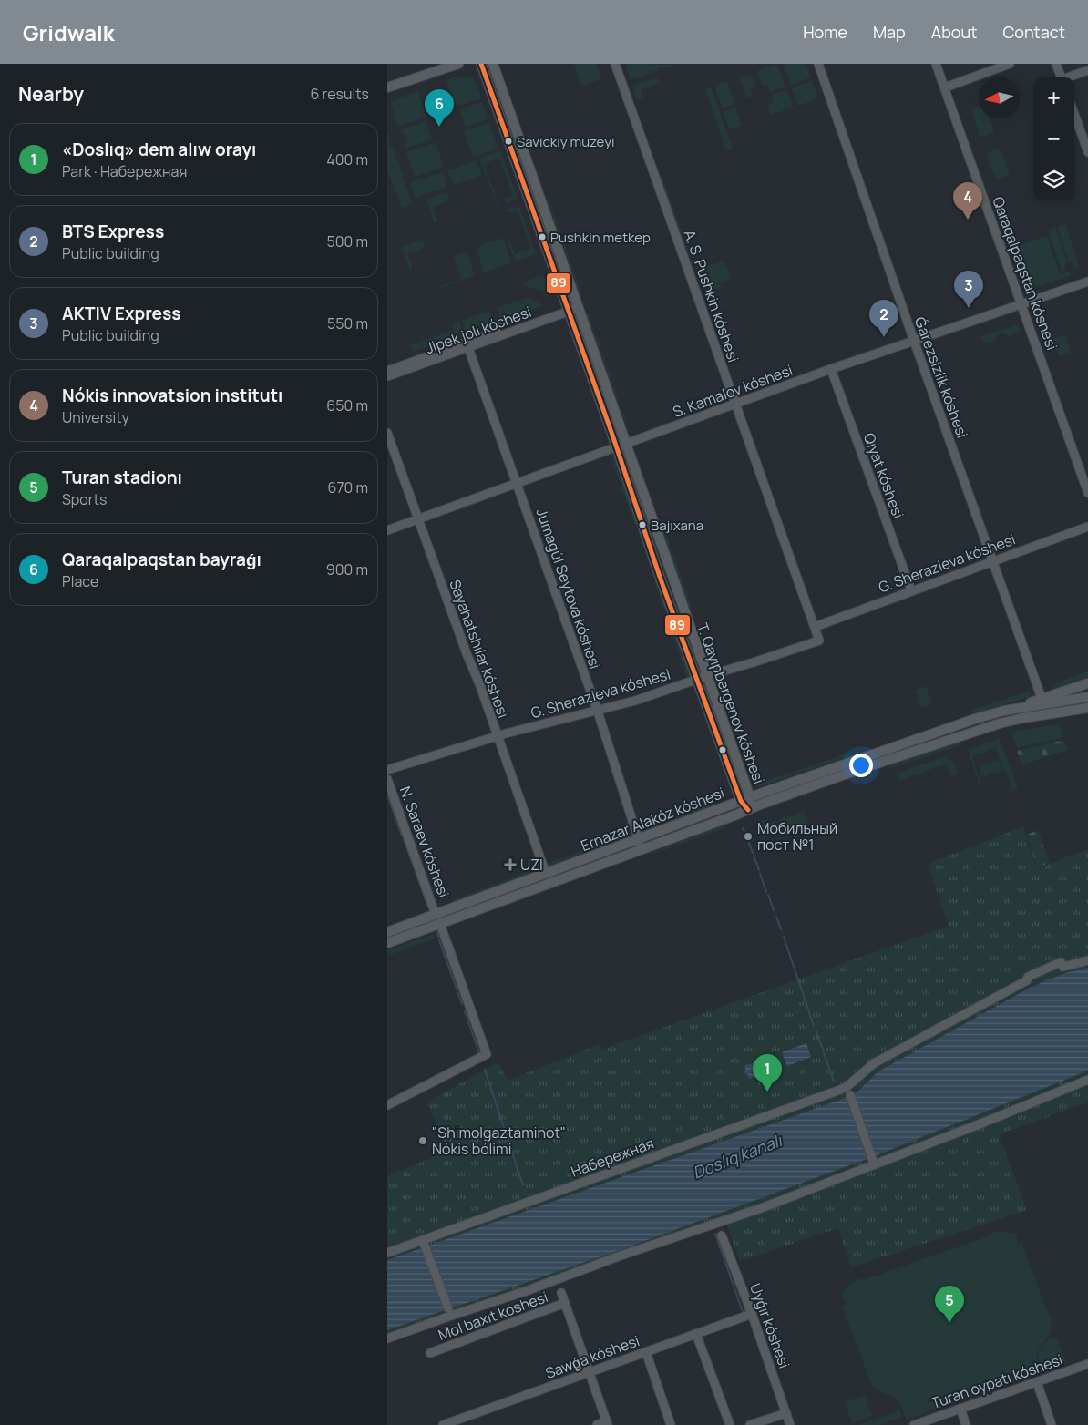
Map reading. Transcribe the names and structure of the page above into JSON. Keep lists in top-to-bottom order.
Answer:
{
  "streets": {
    "main road": ["T. Qayıpbergenov kóshesi", "Ernazar Alakóz kóshesi"],
    "street": [
      "Qaraqalpaqstan kóshesi",
      "A. S. Pushkin kóshesi",
      "Jipek jolı kóshesi",
      "Ǵarezsizlik kóshesi",
      "S. Kamalov kóshesi",
      "Qıyat kóshesi",
      "G. Sherazieva kóshesi",
      "Jumagúl Seytova kóshesi",
      "Sayahatshılar kóshesi",
      "N. Saraev kóshesi",
      "Набережная",
      "Mol baxıt kóshesi",
      "Uyǵır kóshesi",
      "Sawǵa kóshesi",
      "Turan oypatı kóshesi"
    ]
  },
  "crossings": [
    ["Qaraqalpaqstan kóshesi", "S. Kamalov kóshesi"],
    ["A. S. Pushkin kóshesi", "S. Kamalov kóshesi"],
    ["A. S. Pushkin kóshesi", "G. Sherazieva kóshesi"],
    ["Jipek jolı kóshesi", "Jumagúl Seytova kóshesi"],
    ["Jipek jolı kóshesi", "T. Qayıpbergenov kóshesi"],
    ["Ǵarezsizlik kóshesi", "S. Kamalov kóshesi"],
    ["Ǵarezsizlik kóshesi", "G. Sherazieva kóshesi"],
    ["S. Kamalov kóshesi", "Qıyat kóshesi"],
    ["S. Kamalov kóshesi", "Jumagúl Seytova kóshesi"],
    ["S. Kamalov kóshesi", "Sayahatshılar kóshesi"],
    ["S. Kamalov kóshesi", "T. Qayıpbergenov kóshesi"],
    ["Qıyat kóshesi", "G. Sherazieva kóshesi"],
    ["G. Sherazieva kóshesi", "Jumagúl Seytova kóshesi"],
    ["G. Sherazieva kóshesi", "Sayahatshılar kóshesi"],
    ["G. Sherazieva kóshesi", "T. Qayıpbergenov kóshesi"],
    ["Jumagúl Seytova kóshesi", "Ernazar Alakóz kóshesi"],
    ["Sayahatshılar kóshesi", "Ernazar Alakóz kóshesi"],
    ["T. Qayıpbergenov kóshesi", "Ernazar Alakóz kóshesi"],
    ["Ernazar Alakóz kóshesi", "N. Saraev kóshesi"],
    ["Uyǵır kóshesi", "Sawǵa kóshesi"]
  ],
  "water": ["Doslıq kanalı"],
  "places": {
    "other": [
      "Savickiy muzeyi",
      "Pushkin metkep",
      "Bajıxana",
      "Мобильный пост №1",
      "\"Shimolgaztaminot\" Nókis bólimi"
    ],
    "health": ["UZI"]
  },
  "lines": ["transit line 89"],
  "north": "left",
  "page": {
    "header": "Gridwalk",
    "nav": [
      "Home",
      "Map",
      "About",
      "Contact"
    ],
    "heading": ["Nearby", "6 results"],
    "map_buttons": ["+", "−"],
    "pins": [
      "6",
      "4",
      "3",
      "2",
      "1",
      "5"
    ],
    "list": [
      {
        "mark": "1",
        "name": "«Doslıq» dem alıw orayı",
        "note": "Park · Набережная",
        "value": "400 m"
      },
      {
        "mark": "2",
        "name": "BTS Express",
        "note": "Public building",
        "value": "500 m"
      },
      {
        "mark": "3",
        "name": "AKTIV Express",
        "note": "Public building",
        "value": "550 m"
      },
      {
        "mark": "4",
        "name": "Nókis innovatsion institutı",
        "note": "University",
        "value": "650 m"
      },
      {
        "mark": "5",
        "name": "Turan stadionı",
        "note": "Sports",
        "value": "670 m"
      },
      {
        "mark": "6",
        "name": "Qaraqalpaqstan bayraǵı",
        "note": "Place",
        "value": "900 m"
      }
    ]
  }
}
